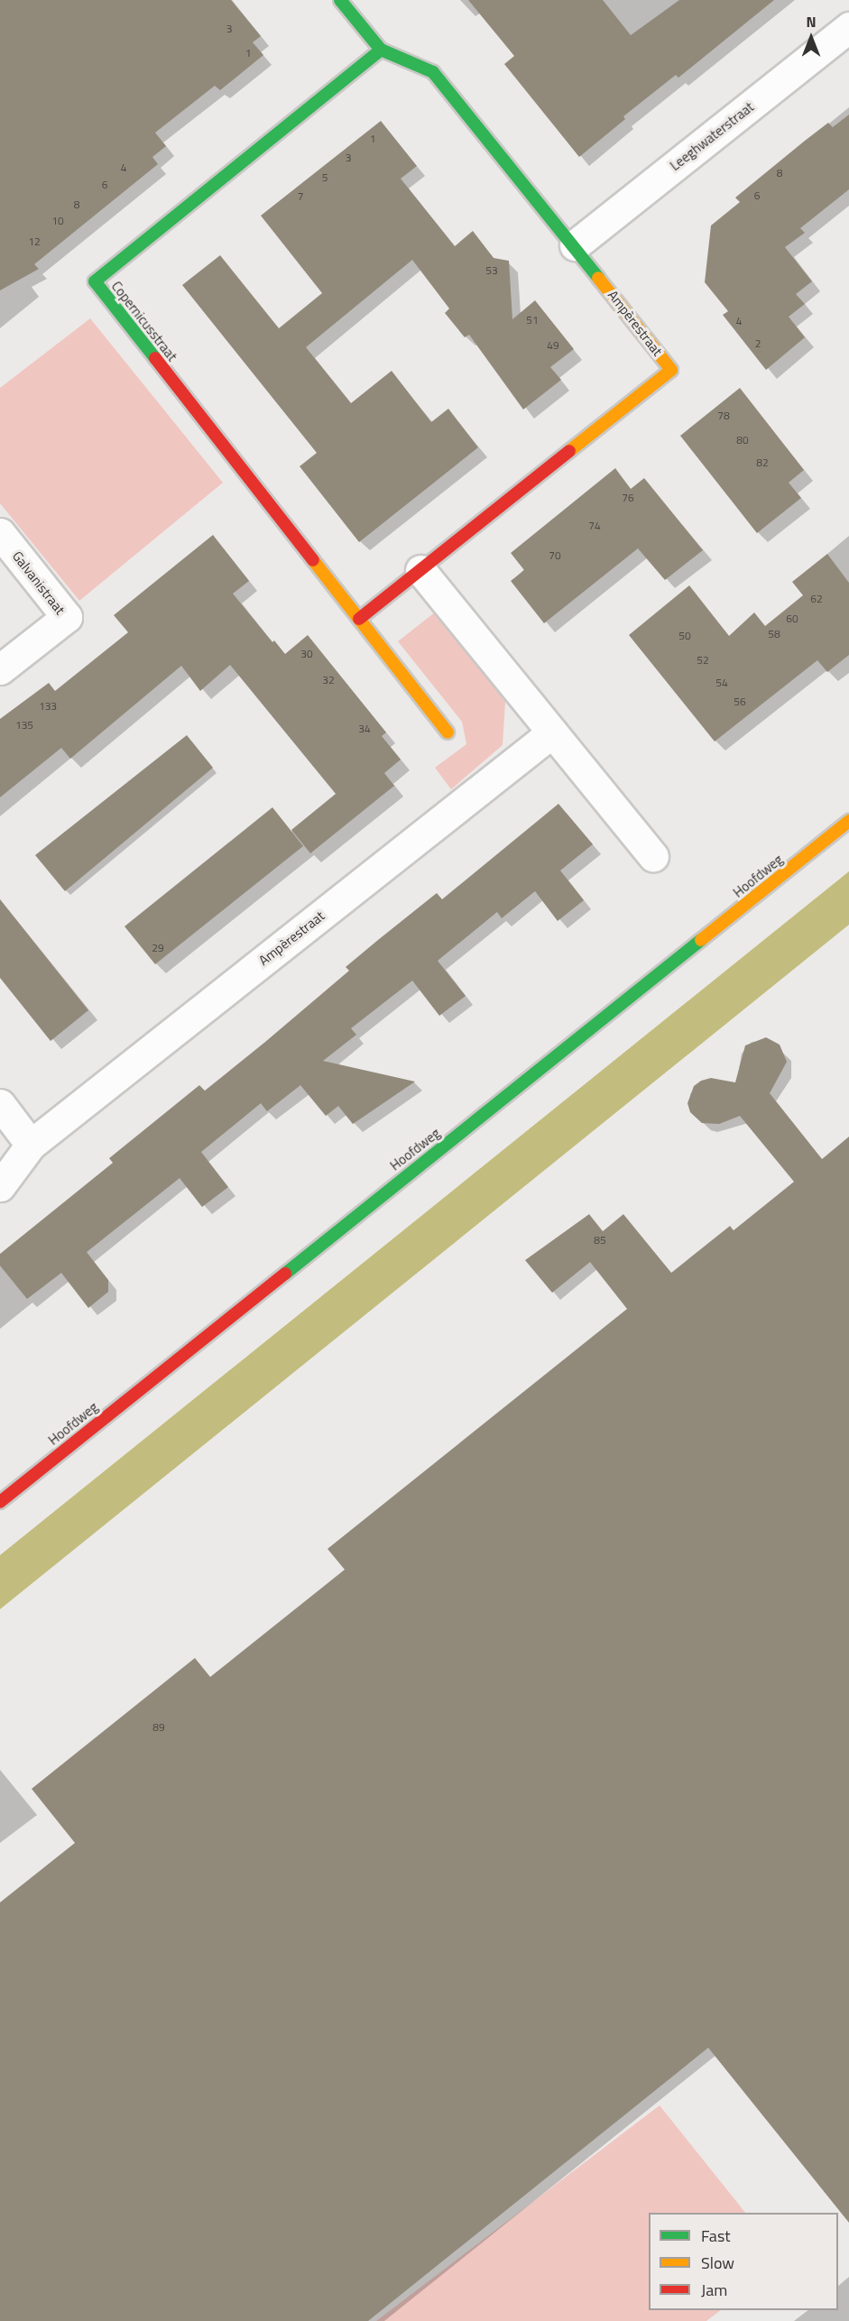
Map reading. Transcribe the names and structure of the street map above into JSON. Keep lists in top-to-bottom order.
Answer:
{
  "streets": {
    "street": [
      "Leeghwaterstraat",
      "Copernicusstraat",
      "Ampèrestraat",
      "Galvanistraat",
      "Hoofdweg"
    ]
  },
  "crossings": [
    ["Leeghwaterstraat", "Ampèrestraat"],
    ["Copernicusstraat", "Ampèrestraat"]
  ],
  "house_numbers": [
    "3",
    "1",
    "1",
    "3",
    "4",
    "8",
    "5",
    "6",
    "6",
    "7",
    "8",
    "10",
    "12",
    "53",
    "51",
    "4",
    "2",
    "49",
    "78",
    "80",
    "82",
    "76",
    "74",
    "70",
    "62",
    "60",
    "58",
    "50",
    "30",
    "52",
    "32",
    "54",
    "56",
    "133",
    "135",
    "34",
    "29",
    "85",
    "89"
  ],
  "legend": ["Fast", "Slow", "Jam"],
  "north": "top"
}
